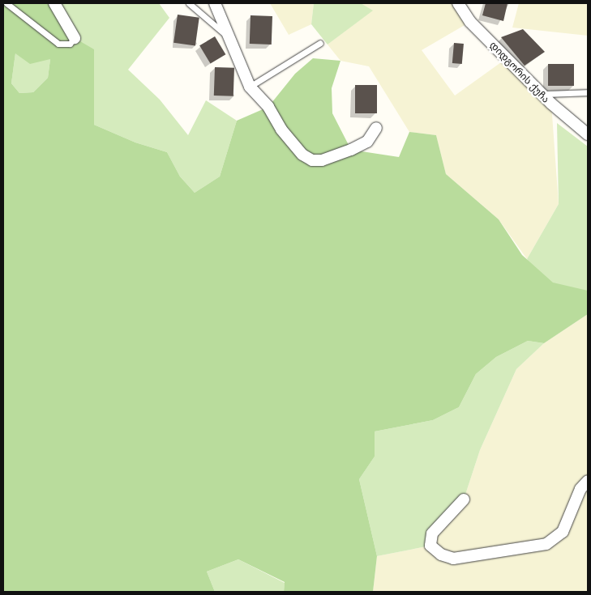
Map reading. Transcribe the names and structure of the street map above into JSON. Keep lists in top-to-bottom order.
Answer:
{
  "streets": {
    "street": ["დიდგორის ქუჩა"]
  }
}
